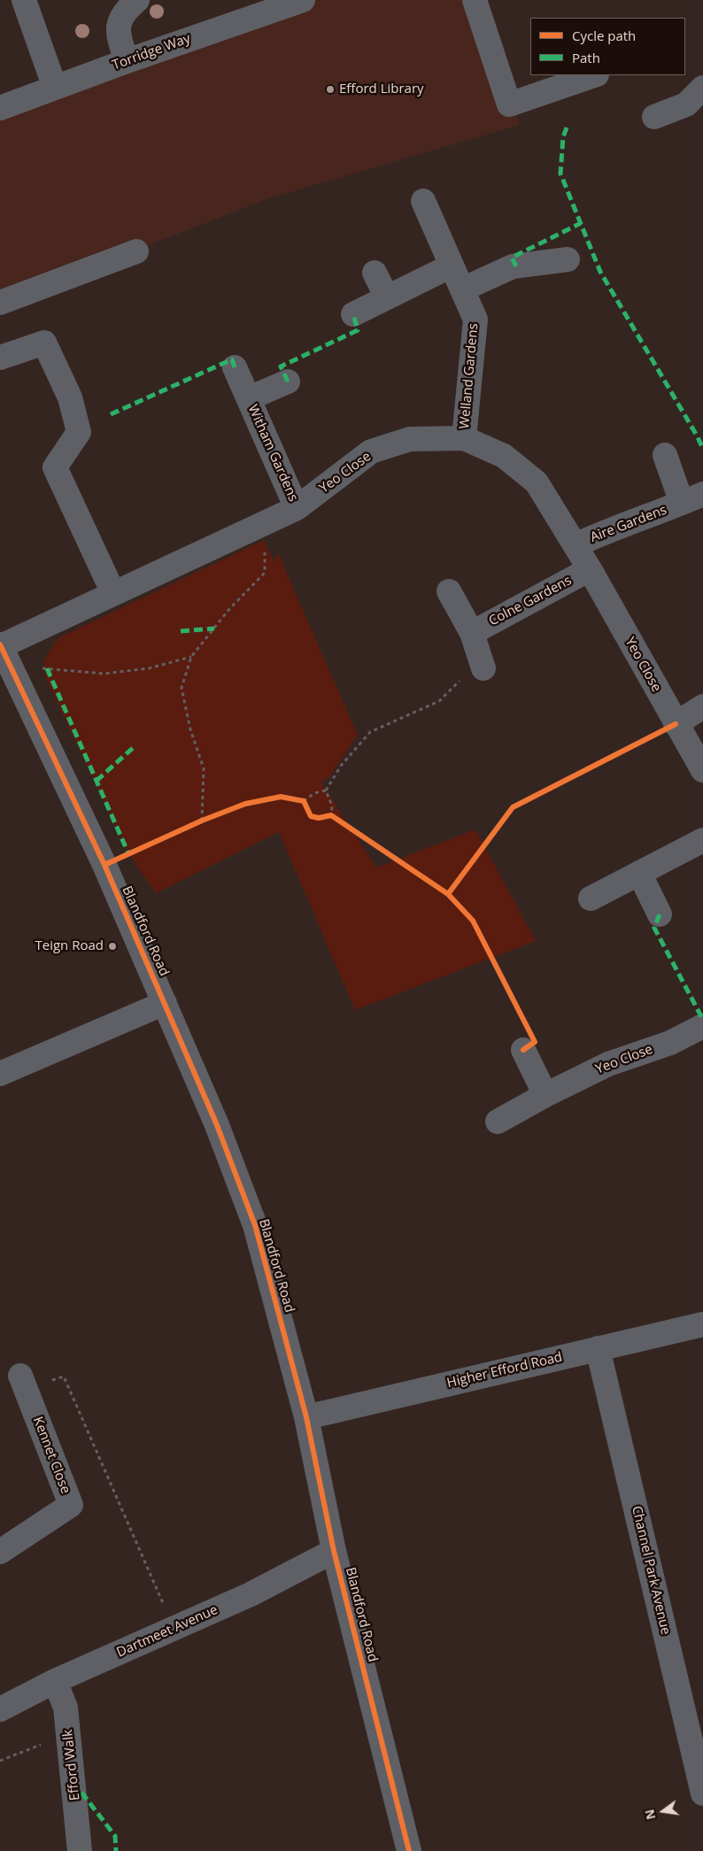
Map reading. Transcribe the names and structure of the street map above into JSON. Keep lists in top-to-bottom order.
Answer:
{
  "streets": {
    "street": [
      "Torridge Way",
      "Welland Gardens",
      "Witham Gardens",
      "Yeo Close",
      "Aire Gardens",
      "Colne Gardens",
      "Blandford Road",
      "Higher Efford Road",
      "Kennet Close",
      "Channel Park Avenue",
      "Dartmeet Avenue",
      "Efford Walk"
    ]
  },
  "crossings": [
    ["Welland Gardens", "Yeo Close"],
    ["Witham Gardens", "Yeo Close"],
    ["Yeo Close", "Aire Gardens"],
    ["Yeo Close", "Colne Gardens"],
    ["Yeo Close", "Blandford Road"],
    ["Blandford Road", "Higher Efford Road"],
    ["Blandford Road", "Dartmeet Avenue"],
    ["Higher Efford Road", "Channel Park Avenue"],
    ["Dartmeet Avenue", "Efford Walk"]
  ],
  "places": ["Efford Library", "Teign Road"],
  "legend": ["Cycle path", "Path"],
  "north": "left"
}
